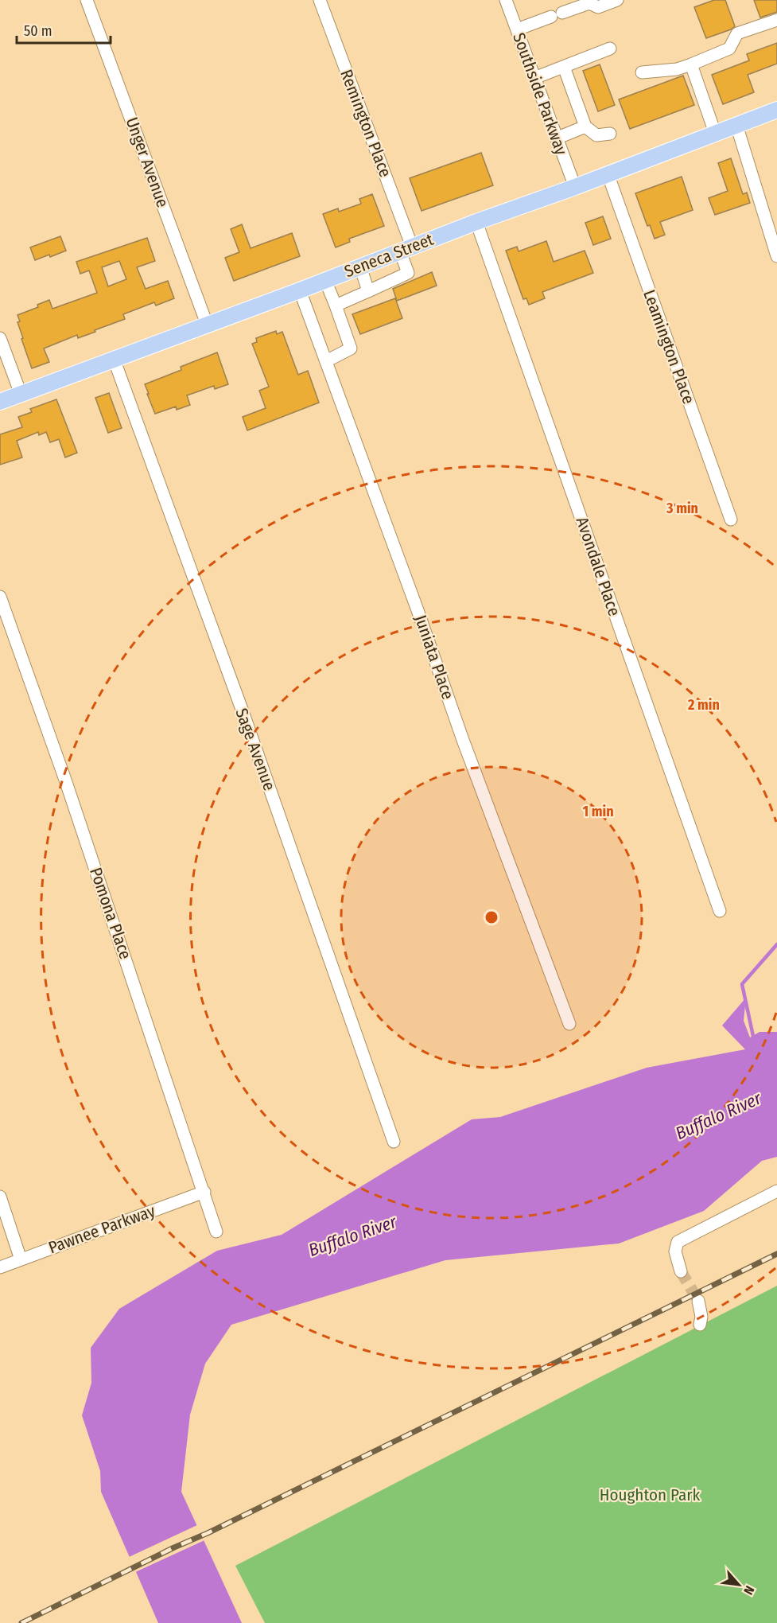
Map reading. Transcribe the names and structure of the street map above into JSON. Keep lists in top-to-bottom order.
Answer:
{
  "streets": {
    "main road": ["Seneca Street"],
    "street": [
      "Southside Parkway",
      "Remington Place",
      "Unger Avenue",
      "Leamington Place",
      "Avondale Place",
      "Juniata Place",
      "Sage Avenue",
      "Pomona Place",
      "Pawnee Parkway"
    ]
  },
  "crossings": [
    ["Southside Parkway", "Seneca Street"],
    ["Remington Place", "Seneca Street"],
    ["Unger Avenue", "Seneca Street"],
    ["Seneca Street", "Leamington Place"],
    ["Seneca Street", "Avondale Place"],
    ["Seneca Street", "Juniata Place"],
    ["Seneca Street", "Sage Avenue"],
    ["Pomona Place", "Pawnee Parkway"]
  ],
  "water": ["Buffalo River"],
  "parks": ["Houghton Park"],
  "scale_bar": "50 m",
  "north": "bottom right",
  "rings": ["3 min", "2 min", "1 min"]
}
